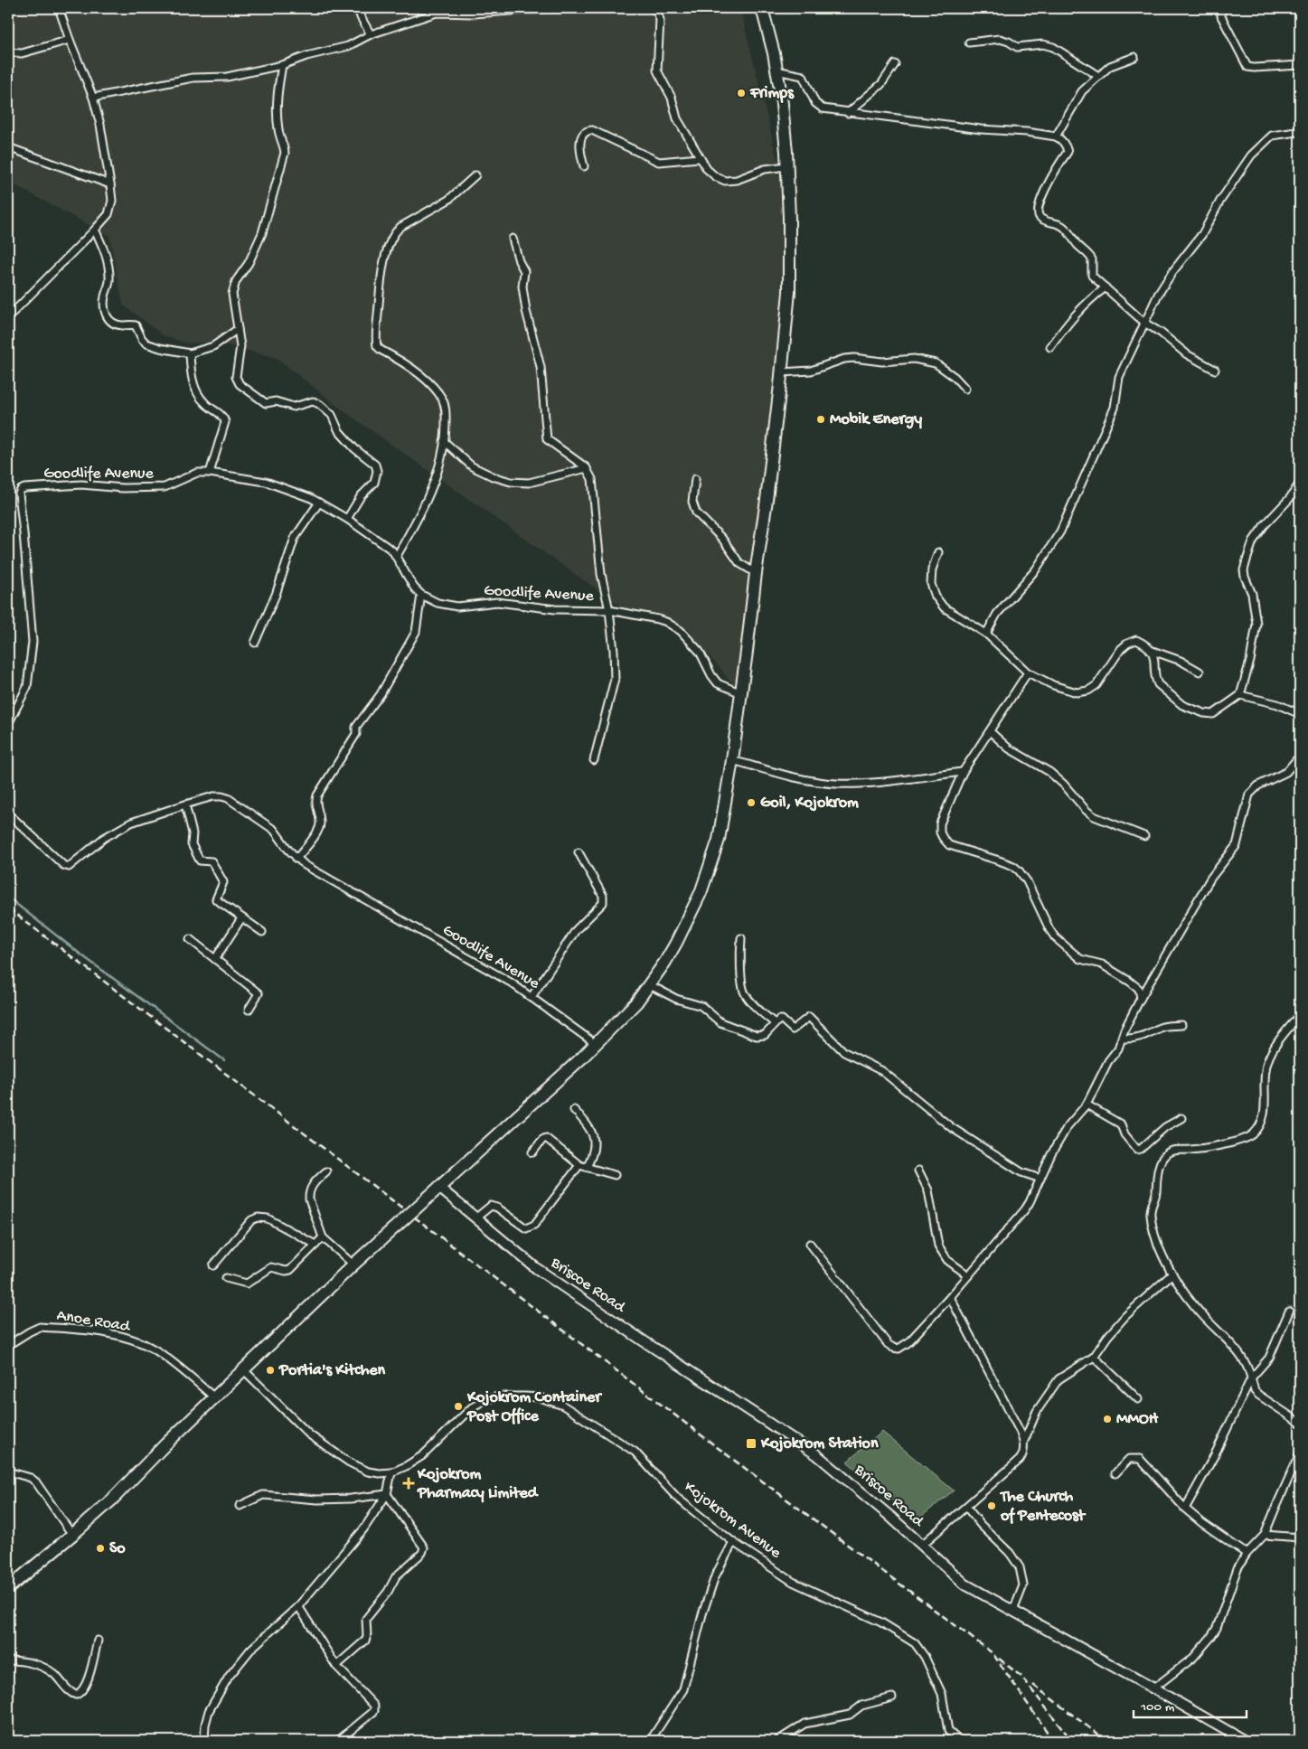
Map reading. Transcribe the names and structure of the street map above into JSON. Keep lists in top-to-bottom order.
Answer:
{
  "streets": {
    "street": [
      "Goodlife Avenue",
      "Briscoe Road",
      "Anoe Road",
      "Kojokrom Avenue"
    ]
  },
  "places": {
    "other": [
      "Frimps",
      "Mobik Energy",
      "Goil, Kojokrom",
      "Portia's Kitchen",
      "Kojokrom Container Post Office",
      "MMOH",
      "The Church of Pentecost",
      "So"
    ],
    "transit": ["Kojokrom Station"],
    "health": ["Kojokrom Pharmacy Limited"]
  },
  "scale_bar": "100 m"
}
